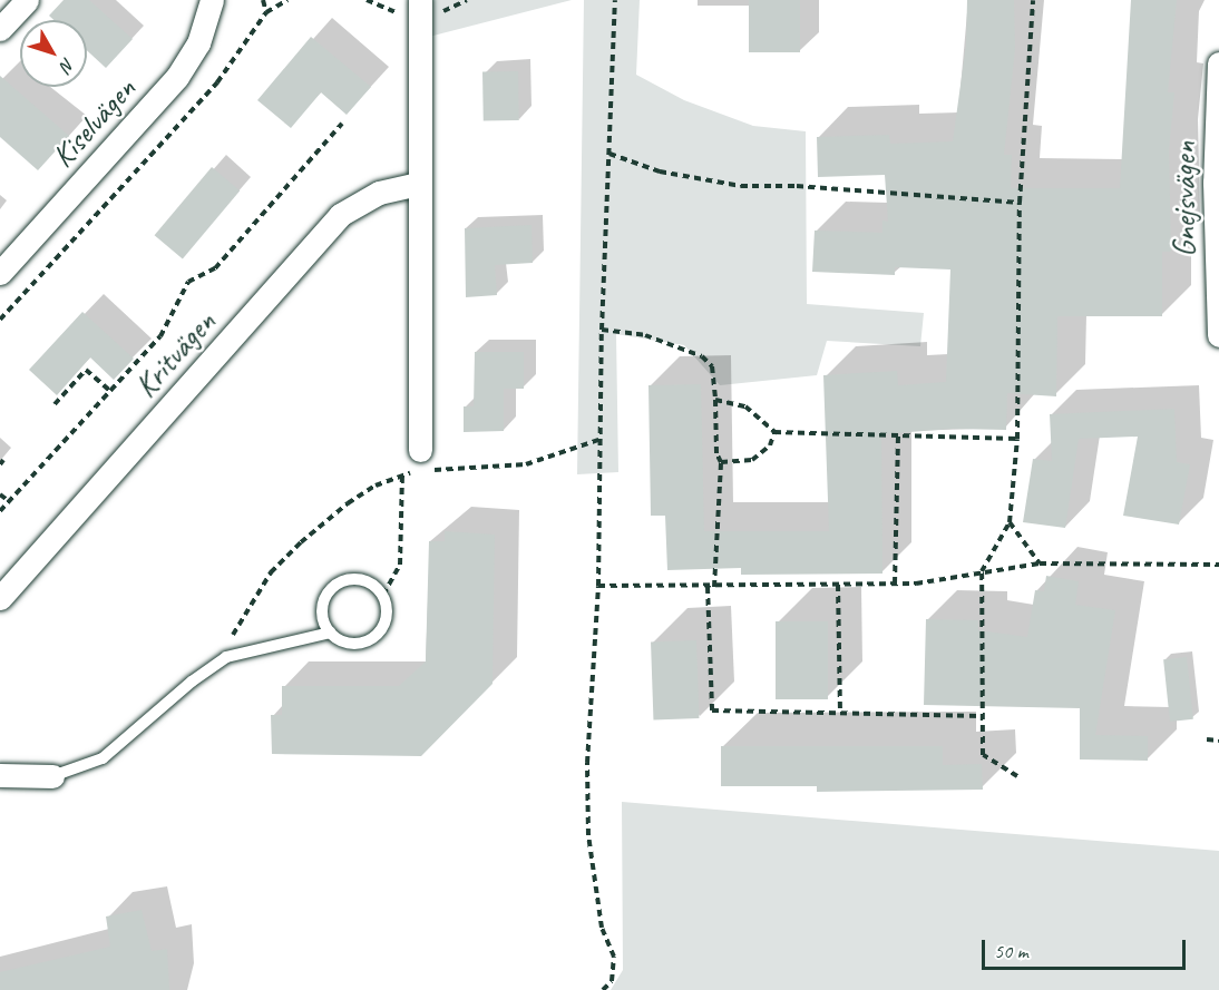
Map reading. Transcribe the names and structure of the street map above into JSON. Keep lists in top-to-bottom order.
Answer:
{
  "streets": {
    "street": ["Kiselvägen", "Gnejsvägen", "Kritvägen"]
  },
  "scale_bar": "50 m",
  "north": "bottom right"
}
